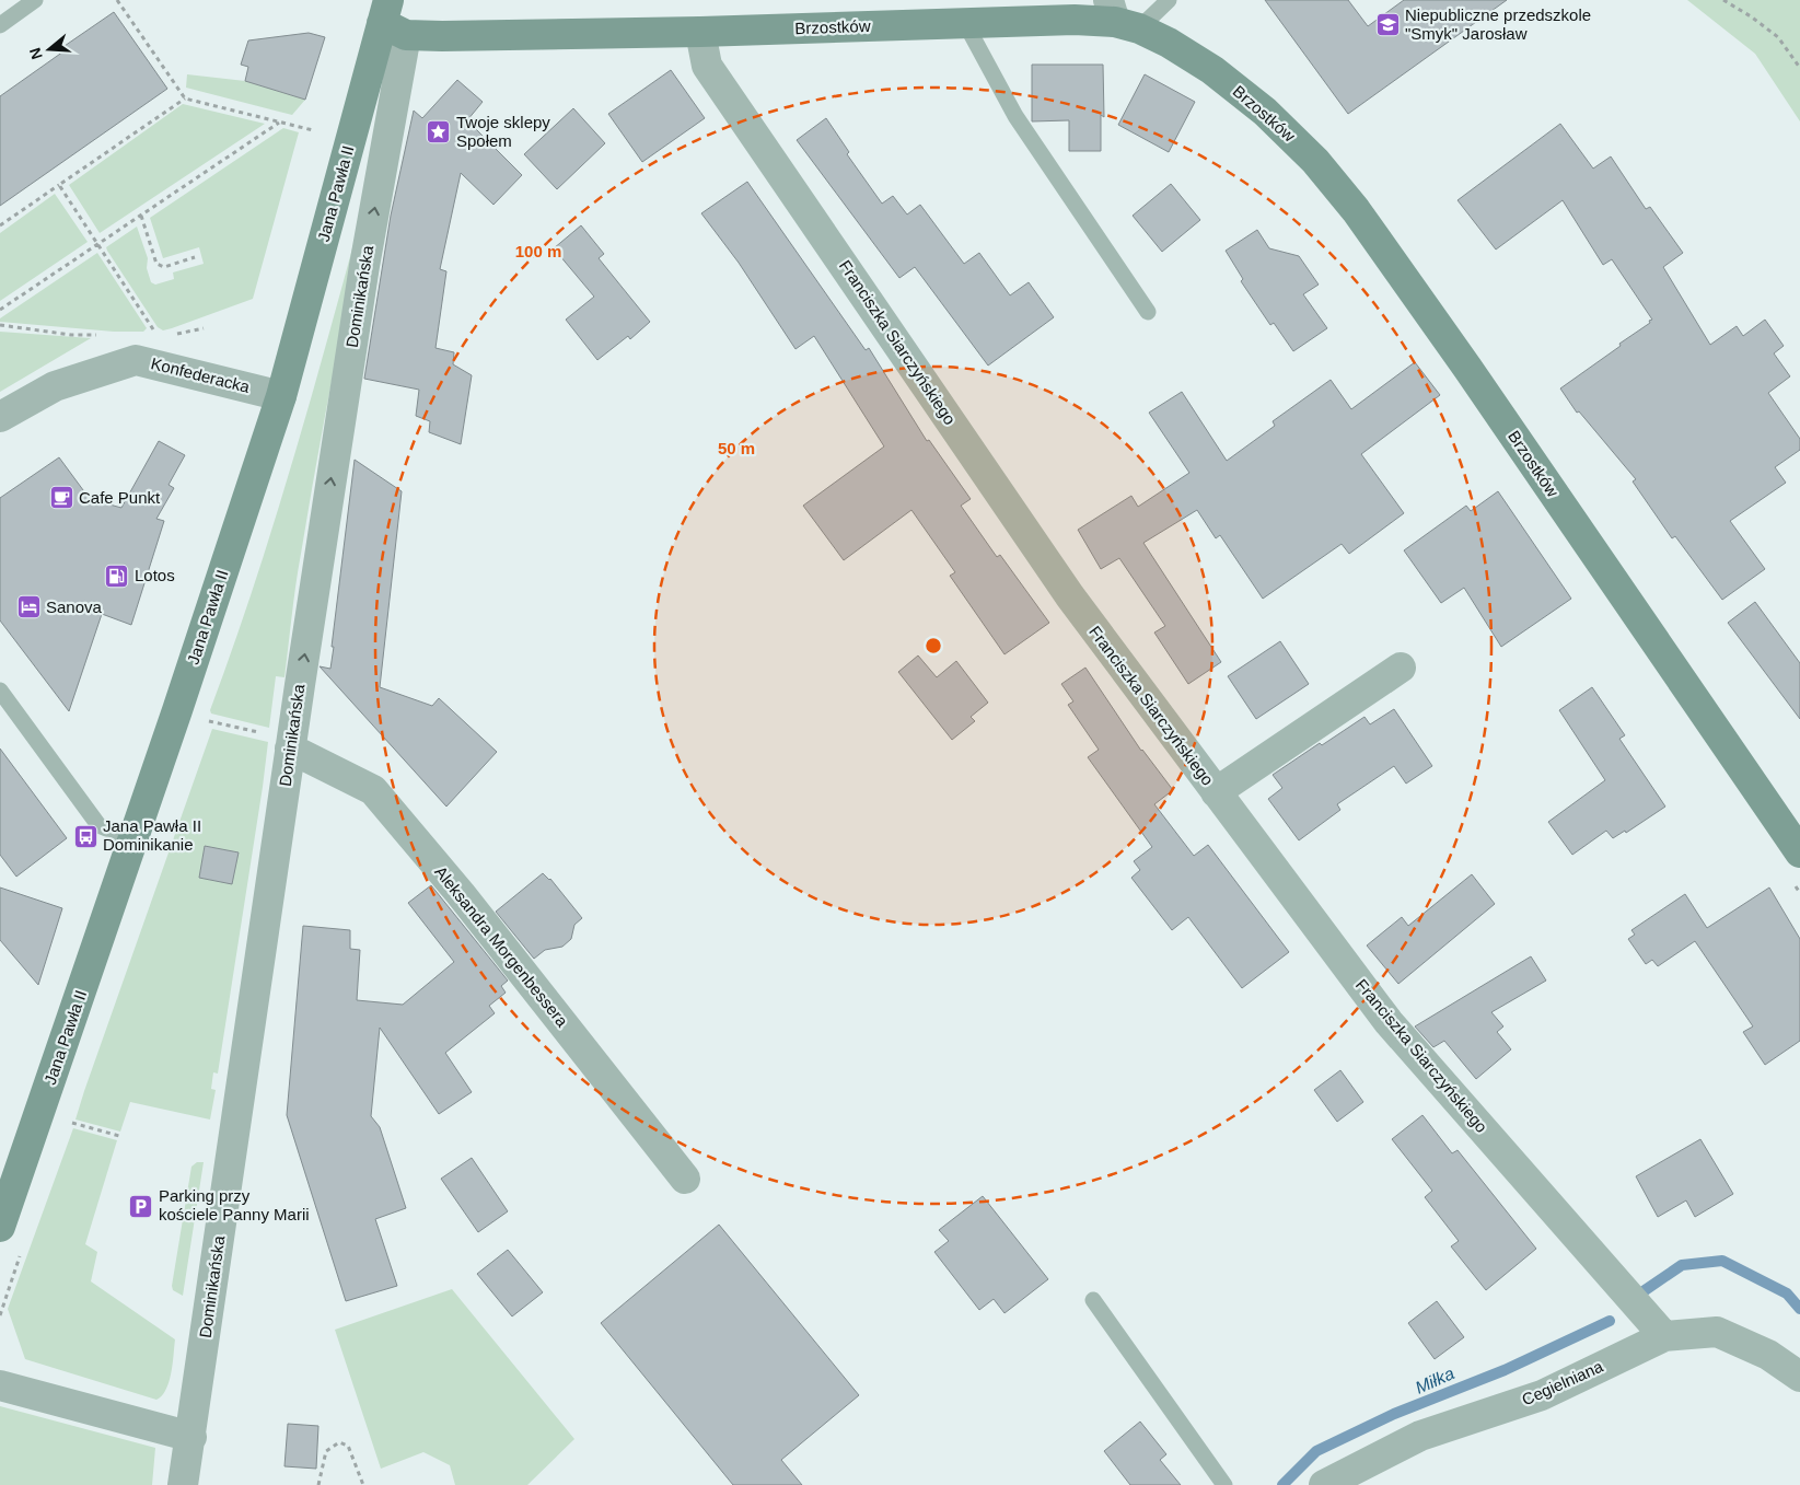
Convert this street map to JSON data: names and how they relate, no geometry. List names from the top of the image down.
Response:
{
  "streets": {
    "street": [
      "Brzostków",
      "Jana Pawła II",
      "Dominikańska",
      "Franciszka Siarczyńskiego",
      "Konfederacka",
      "Aleksandra Morgenbessera",
      "Cegielniana"
    ]
  },
  "crossings": [
    ["Brzostków", "Jana Pawła II"],
    ["Brzostków", "Dominikańska"],
    ["Brzostków", "Franciszka Siarczyńskiego"],
    ["Jana Pawła II", "Dominikańska"],
    ["Jana Pawła II", "Konfederacka"],
    ["Dominikańska", "Aleksandra Morgenbessera"],
    ["Franciszka Siarczyńskiego", "Cegielniana"]
  ],
  "one_way": ["Dominikańska"],
  "water": ["Miłka"],
  "places": {
    "school or university": ["Niepubliczne przedszkole \"Smyk\" Jarosław"],
    "place": ["Twoje sklepy Społem"],
    "cafe": ["Cafe Punkt"],
    "fuel station": ["Lotos"],
    "hotel": ["Sanova"],
    "bus stop": ["Jana Pawła II Dominikanie"],
    "parking": ["Parking przy kościele Panny Marii"]
  },
  "north": "left",
  "rings": ["100 m", "50 m"]
}
